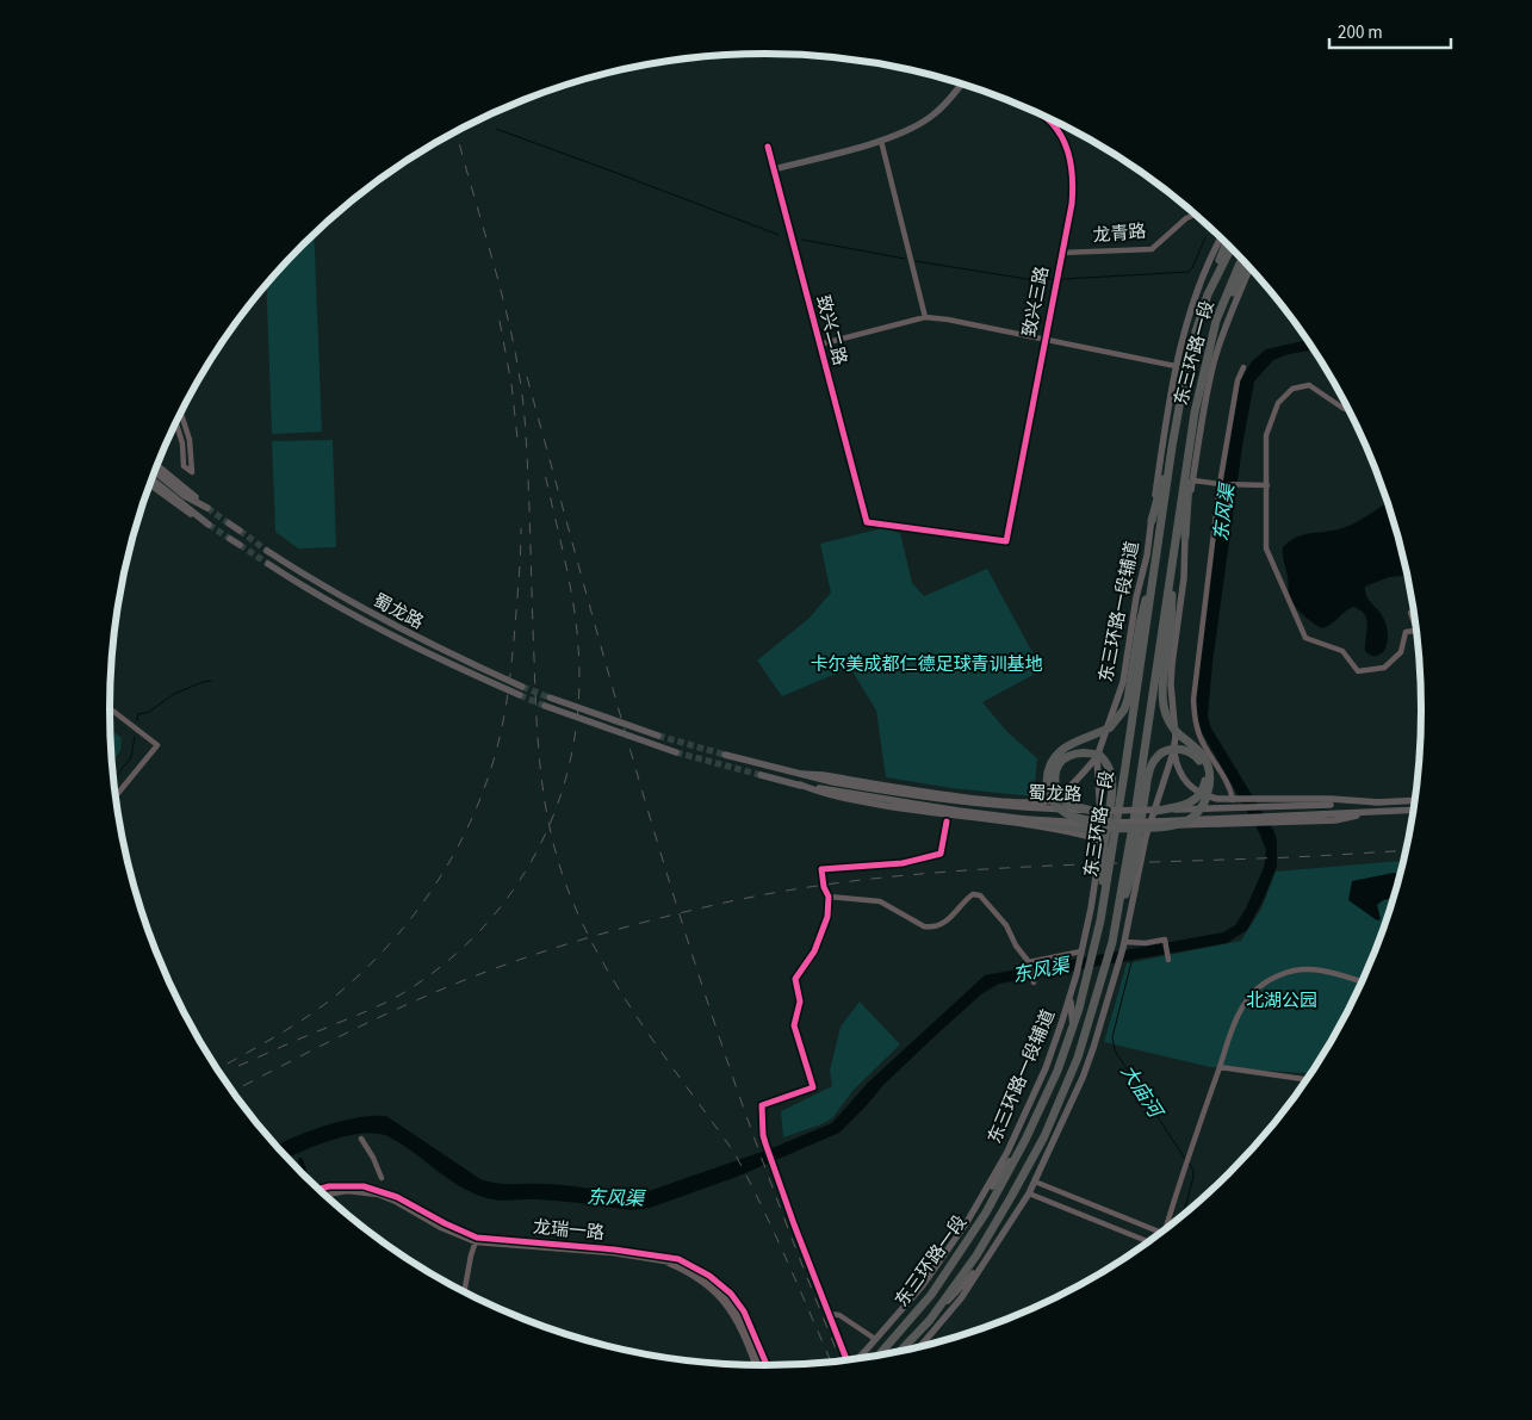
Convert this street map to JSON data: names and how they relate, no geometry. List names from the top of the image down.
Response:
{
  "streets": {
    "highway": ["东三环路一段"],
    "main road": ["蜀龙路", "东三环路一段辅道"],
    "street": [
      "龙青路",
      "致兴三路",
      "致兴二路",
      "龙瑞一路"
    ]
  },
  "crossings": [
    ["龙青路", "致兴三路"],
    ["致兴三路", "致兴二路"]
  ],
  "water": ["东风渠", "大庙河"],
  "parks": ["卡尔美成都仁德足球青训基地", "北湖公园"],
  "scale_bar": "200 m"
}
